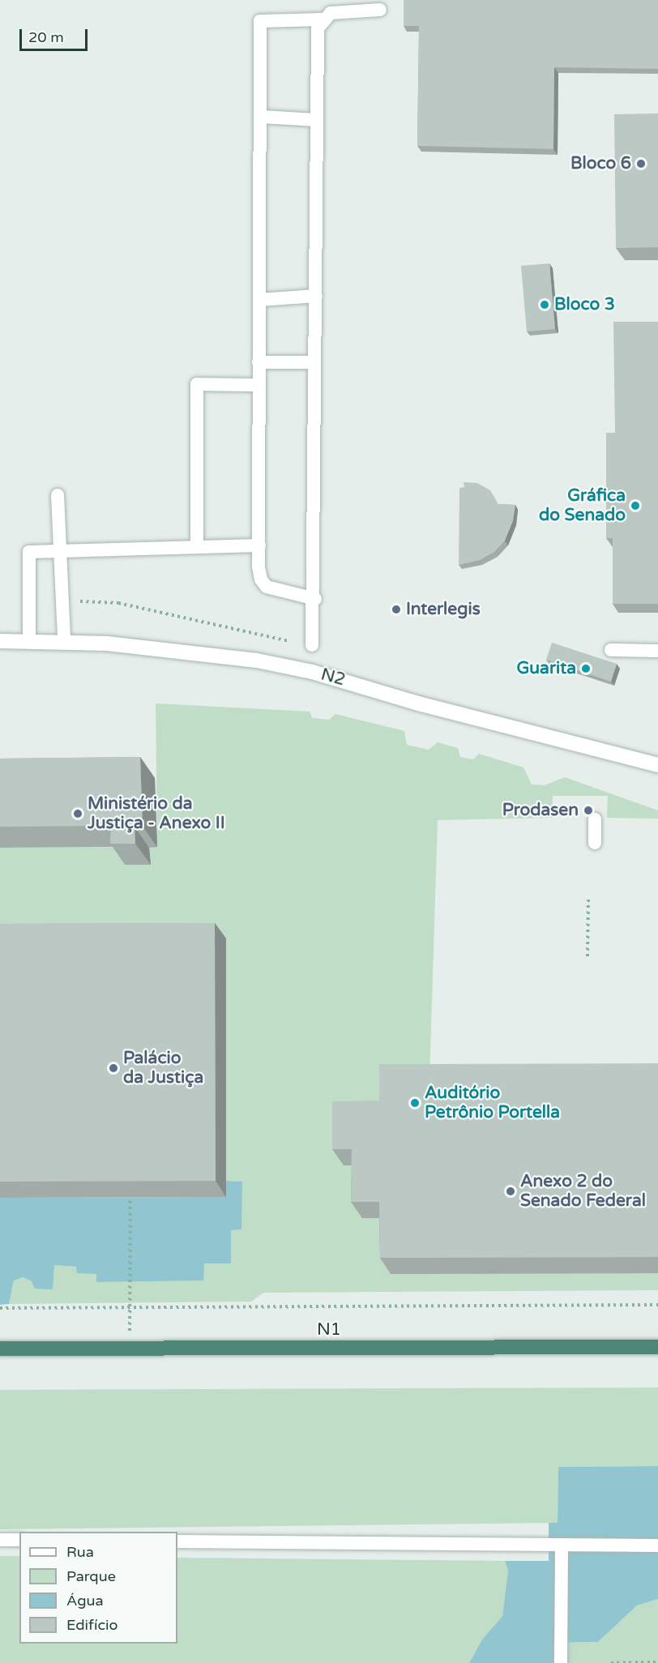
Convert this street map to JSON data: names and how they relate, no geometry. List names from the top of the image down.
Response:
{
  "streets": {
    "highway": ["N1"],
    "main road": ["N2"]
  },
  "places": [
    "Bloco 6",
    "Bloco 3",
    "Gráfica do Senado",
    "Interlegis",
    "Guarita",
    "Prodasen",
    "Ministério da Justiça - Anexo II",
    "Palácio da Justiça",
    "Auditório Petrônio Portella",
    "Anexo 2 do Senado Federal"
  ],
  "legend": [
    "Rua",
    "Parque",
    "Água",
    "Edifício"
  ],
  "scale_bar": "20 m"
}
